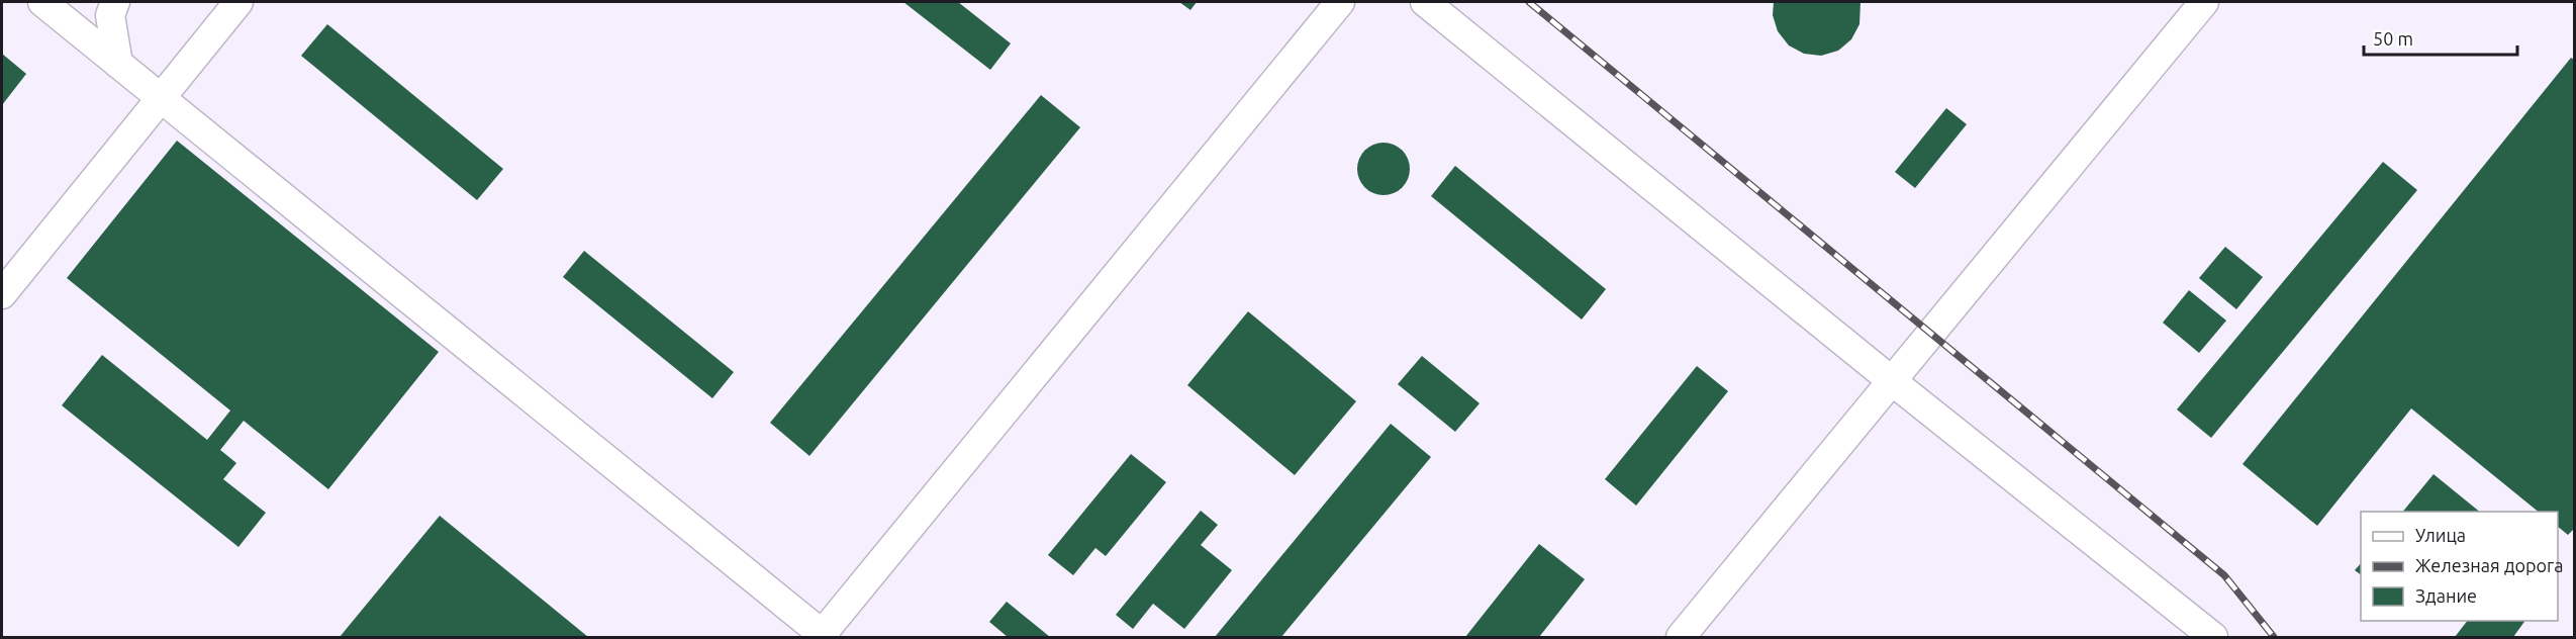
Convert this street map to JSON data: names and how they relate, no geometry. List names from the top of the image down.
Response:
{
  "legend": ["Улица", "Железная дорога", "Здание"],
  "scale_bar": "50 m"
}
